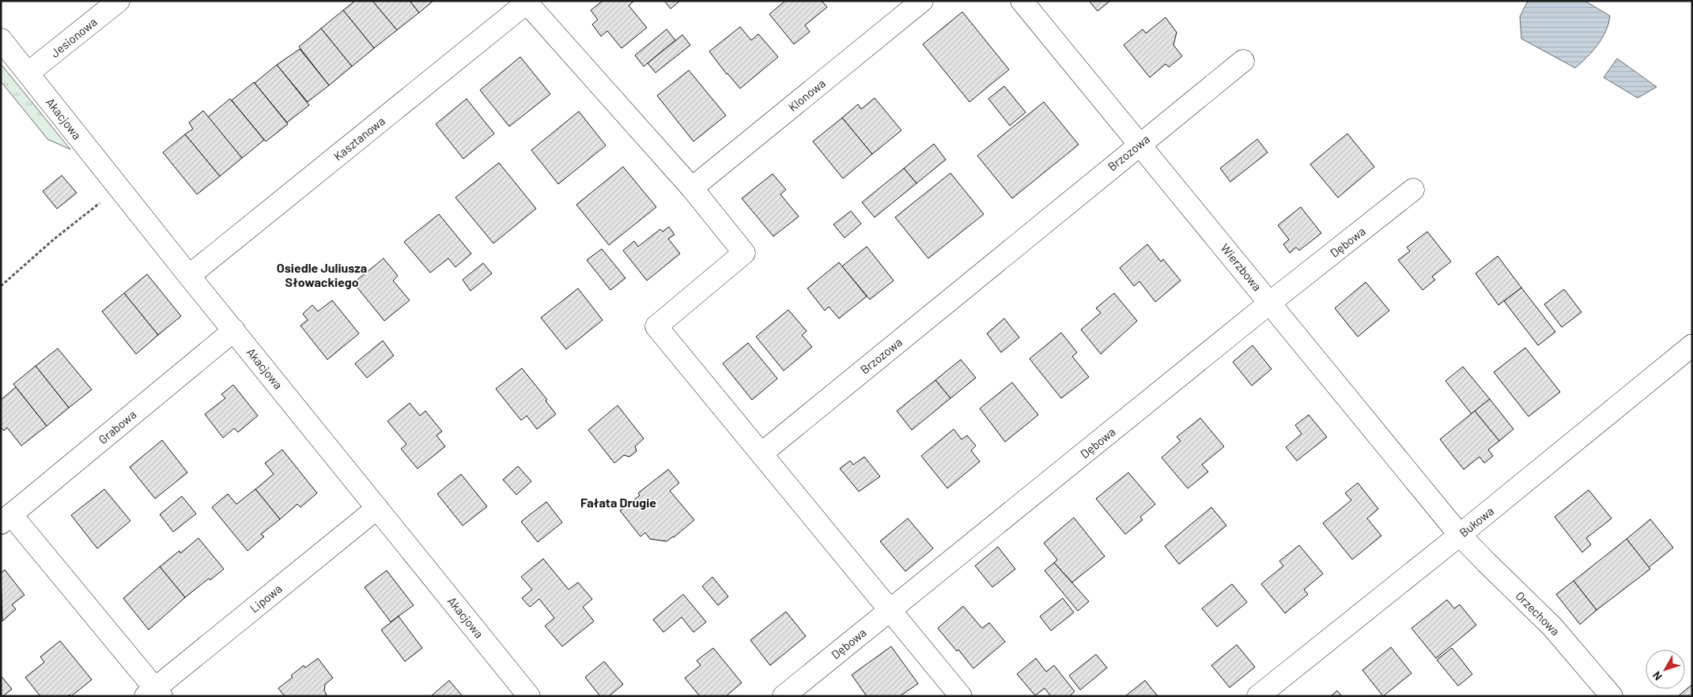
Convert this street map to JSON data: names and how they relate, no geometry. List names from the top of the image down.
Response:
{
  "streets": {
    "street": [
      "Jesionowa",
      "Klonowa",
      "Akacjowa",
      "Kasztanowa",
      "Brzozowa",
      "Dębowa",
      "Wierzbowa",
      "Grabowa",
      "Bukowa",
      "Lipowa",
      "Orzechowa"
    ]
  },
  "crossings": [
    ["Jesionowa", "Akacjowa"],
    ["Akacjowa", "Kasztanowa"],
    ["Akacjowa", "Grabowa"],
    ["Akacjowa", "Lipowa"],
    ["Brzozowa", "Wierzbowa"],
    ["Dębowa", "Wierzbowa"],
    ["Wierzbowa", "Bukowa"],
    ["Wierzbowa", "Orzechowa"],
    ["Grabowa", "Lipowa"],
    ["Bukowa", "Orzechowa"]
  ],
  "districts": ["Osiedle Juliusza Słowackiego", "Fałata Drugie"],
  "north": "bottom left"
}
